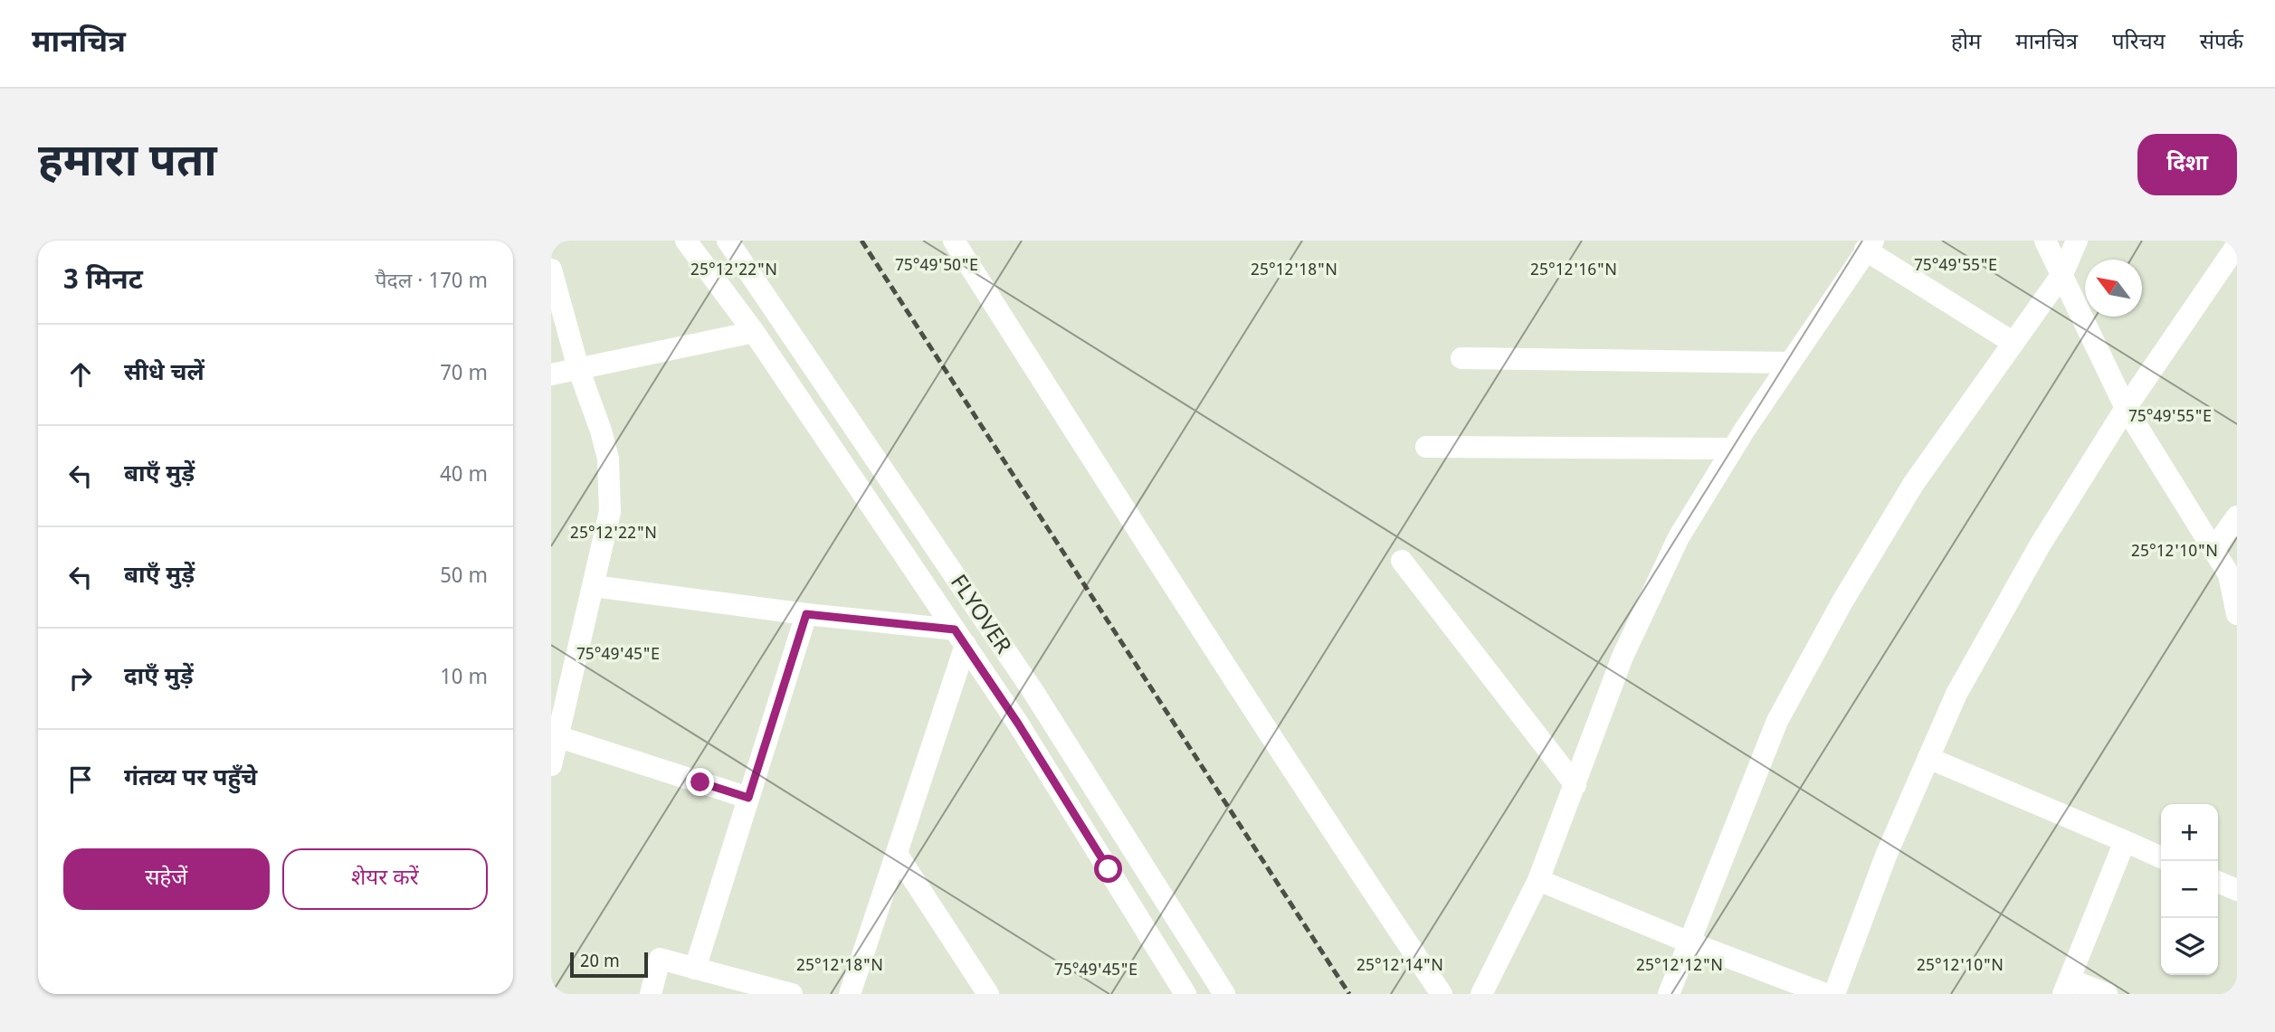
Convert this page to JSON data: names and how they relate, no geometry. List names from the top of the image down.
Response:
{
  "streets": {
    "street": ["FLYOVER"]
  },
  "scale_bar": "20 m",
  "north": "top left",
  "page": {
    "header": "मानचित्र",
    "nav": [
      "होम",
      "मानचित्र",
      "परिचय",
      "संपर्क"
    ],
    "buttons": [
      "दिशा",
      ["सहेजें", "शेयर करें"]
    ],
    "title": "हमारा पता",
    "heading": ["3 मिनट", "पैदल · 170 m"],
    "list": [
      ["सीधे चलें", "70 m"],
      ["बाएँ मुड़ें", "40 m"],
      ["बाएँ मुड़ें", "50 m"],
      ["दाएँ मुड़ें", "10 m"],
      "गंतव्य पर पहुँचे"
    ],
    "map_buttons": ["+", "−"],
    "scale": "20 m"
  },
  "coordinates": [
    "75°49'50\"E",
    "75°49'55\"E",
    "25°12'22\"N",
    "25°12'18\"N",
    "25°12'16\"N",
    "25°12'10\"N",
    "75°49'45\"E",
    "25°12'14\"N",
    "25°12'12\"N"
  ]
}
